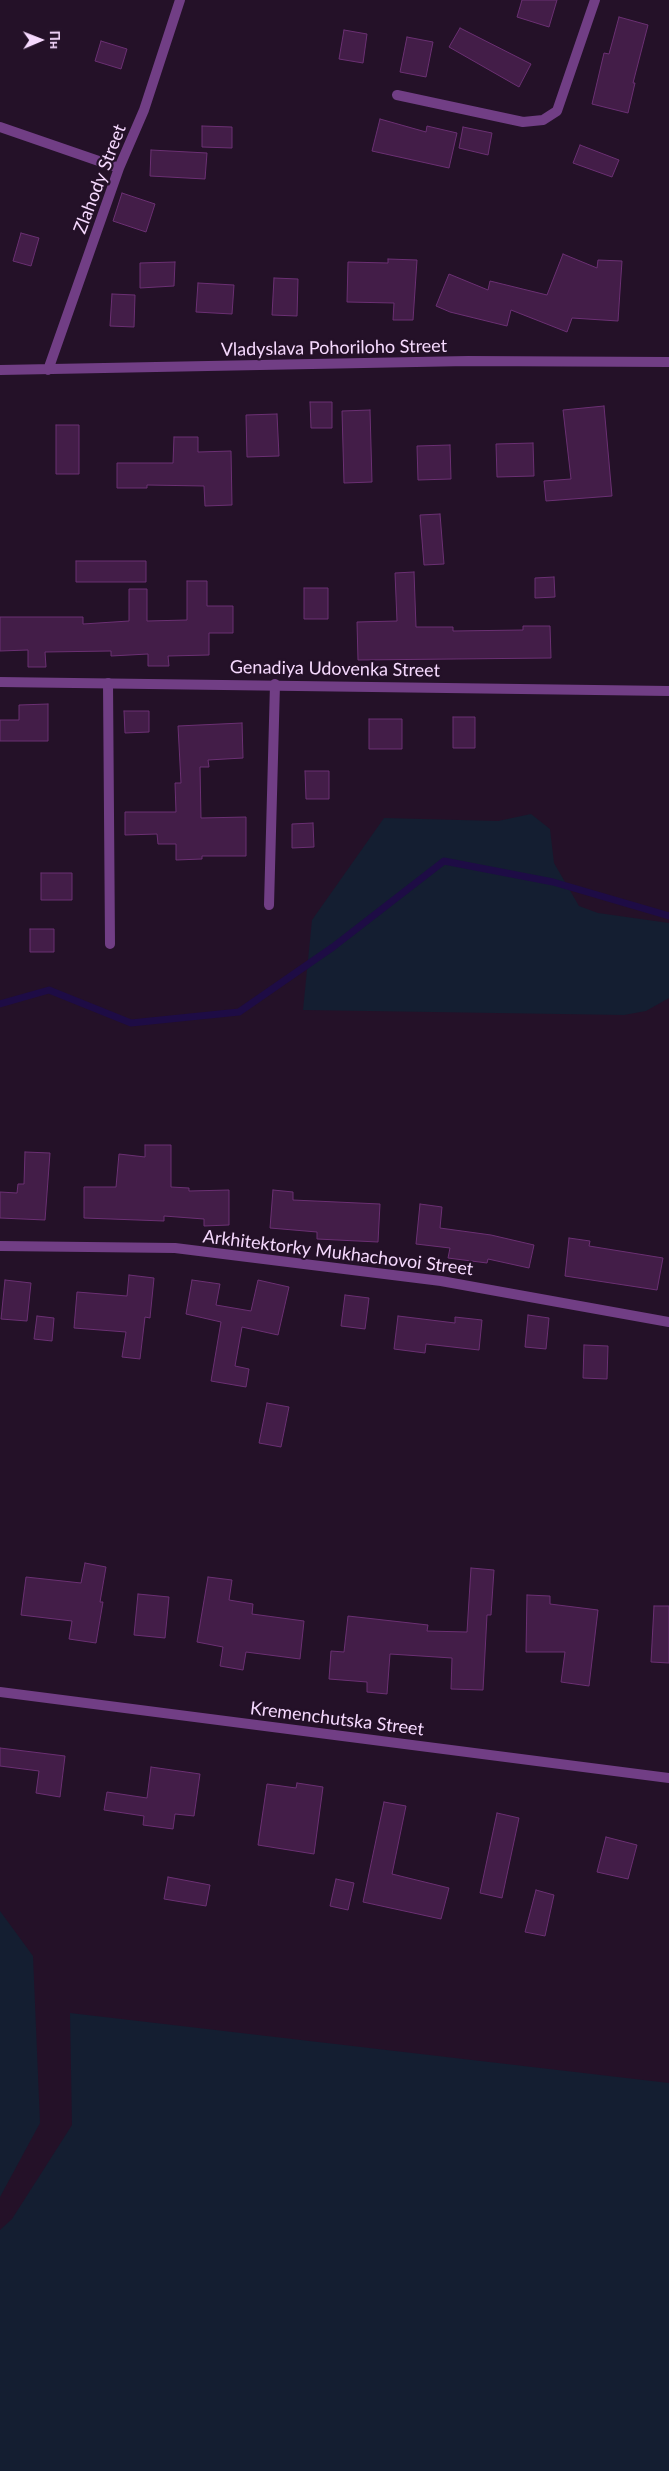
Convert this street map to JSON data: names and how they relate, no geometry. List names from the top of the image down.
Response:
{
  "streets": {
    "street": [
      "Zlahody Street",
      "Vladyslava Pohoriloho Street",
      "Genadiya Udovenka Street",
      "Arkhitektorky Mukhachovoi Street",
      "Kremenchutska Street"
    ]
  },
  "crossings": [
    ["Zlahody Street", "Vladyslava Pohoriloho Street"]
  ],
  "north": "right"
}
